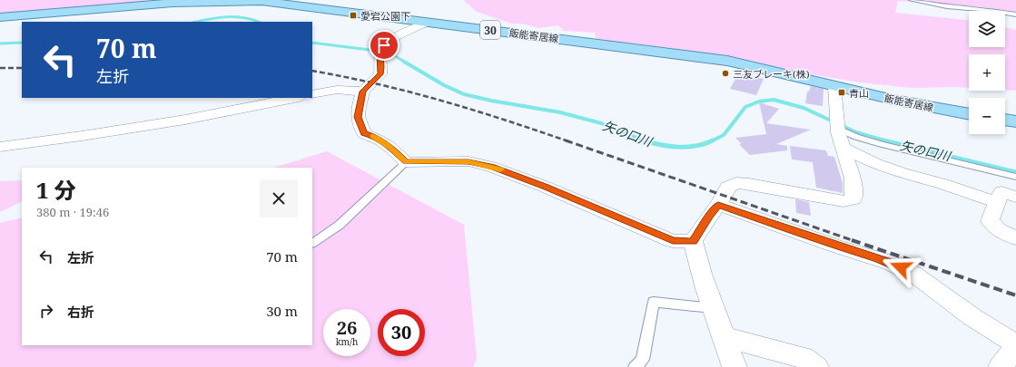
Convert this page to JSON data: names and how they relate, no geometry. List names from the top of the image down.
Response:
{
  "streets": {
    "main road": ["30", "飯能寄居線"]
  },
  "water": ["矢の口川"],
  "places": {
    "transit": ["愛宕公園下", "青山"],
    "other": ["三友ブレーキ(株)"]
  },
  "page": {
    "map_buttons": ["+", "−"],
    "turn": ["70 m", "左折"],
    "heading": ["1 分", "380 m · 19:46"],
    "list": [
      {
        "name": "左折",
        "value": "70 m"
      },
      {
        "name": "右折",
        "value": "30 m"
      }
    ],
    "speed": "26 km/h",
    "limit": "30"
  }
}
